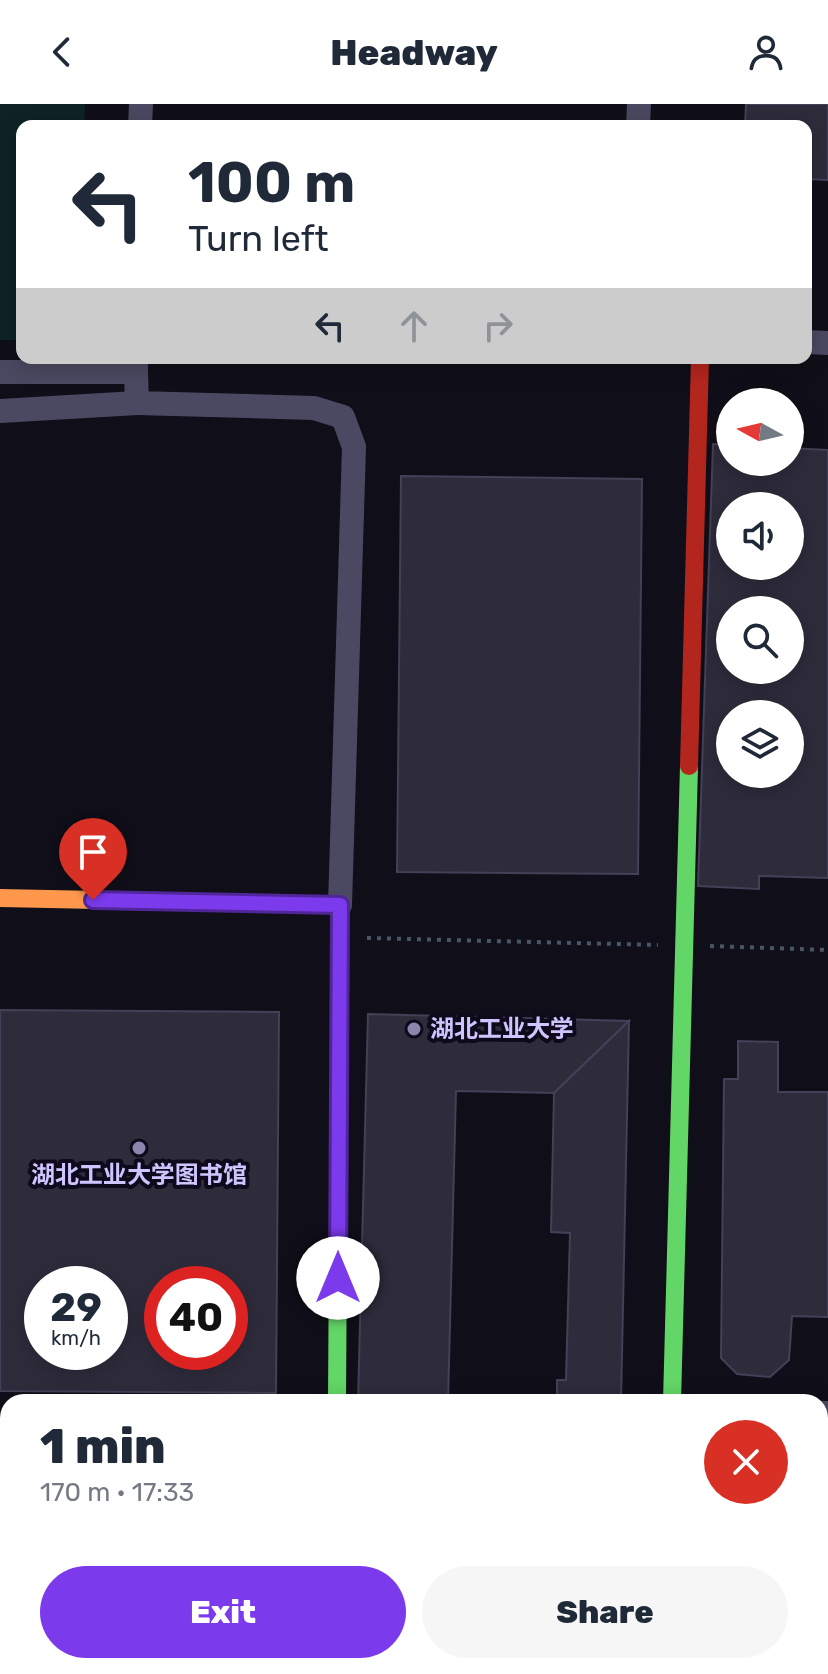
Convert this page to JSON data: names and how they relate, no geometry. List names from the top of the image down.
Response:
{
  "places": ["湖北工业大学", "湖北工业大学图书馆"],
  "north": "left",
  "page": {
    "header": "Headway",
    "turn": ["100 m", "Turn left"],
    "speed": "29 km/h",
    "limit": "40",
    "heading": ["1 min", "170 m · 17:33"],
    "buttons": ["Exit", "Share"]
  }
}
